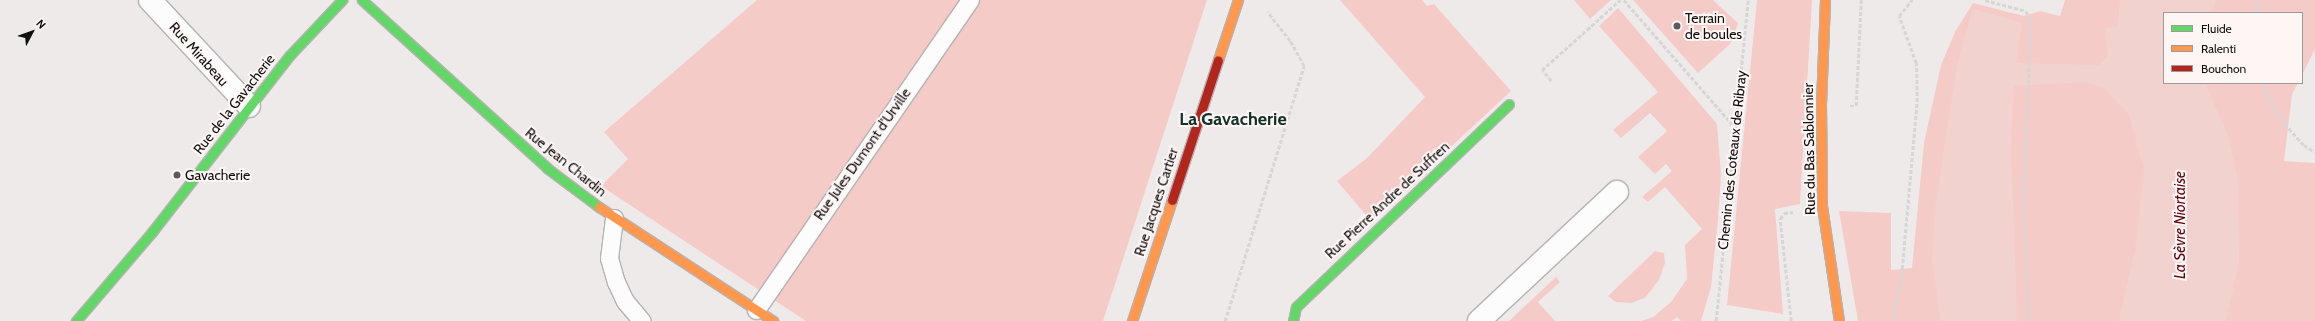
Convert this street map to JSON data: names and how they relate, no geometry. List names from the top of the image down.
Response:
{
  "streets": {
    "street": [
      "Rue Mirabeau",
      "Rue de la Gavacherie",
      "Rue du Bas Sablonnier",
      "Rue Jean Chardin",
      "Rue Pierre Andre de Suffren",
      "Rue Jacques Cartier"
    ],
    "lane": ["Rue Jules Dumont d'Urville"],
    "path": ["Chemin des Coteaux de Ribray"]
  },
  "crossings": [
    ["Rue Mirabeau", "Rue de la Gavacherie"],
    ["Rue Jules Dumont d'Urville", "Rue Jean Chardin"]
  ],
  "districts": ["La Gavacherie"],
  "water": ["La Sèvre Niortaise"],
  "places": ["Terrain de boules", "Gavacherie"],
  "legend": ["Fluide", "Ralenti", "Bouchon"],
  "north": "top right"
}
